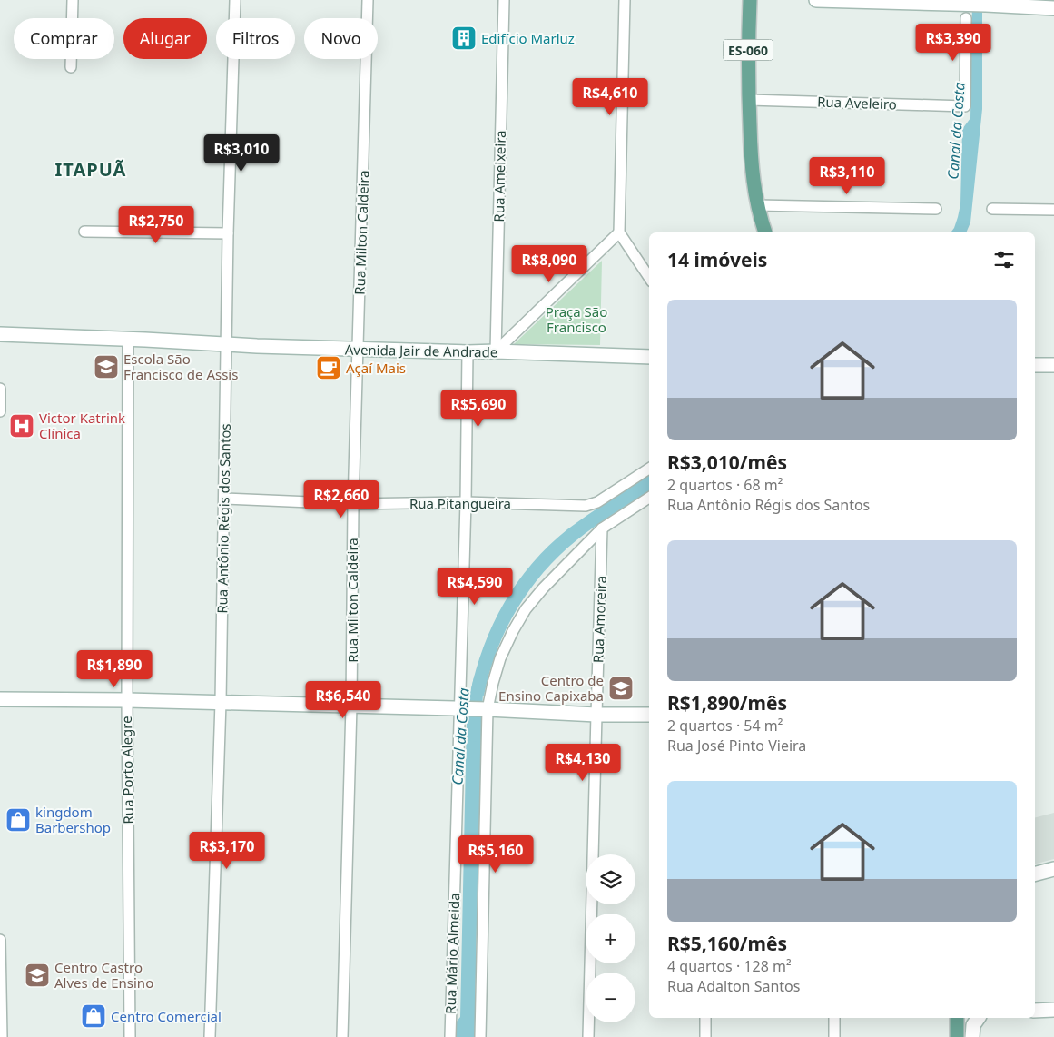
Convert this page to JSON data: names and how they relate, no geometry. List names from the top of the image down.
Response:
{
  "streets": {
    "main road": ["ES-060", "Avenida Jair de Andrade"],
    "street": [
      "Rua Aveleiro",
      "Rua Ameixeira",
      "Rua Milton Caldeira",
      "Rua Pitangueira",
      "Rua Antônio Régis dos Santos",
      "Rua Amoreira",
      "Rua Porto Alegre",
      "Rua Mário Almeida"
    ]
  },
  "crossings": [
    ["ES-060", "Rua Aveleiro"],
    ["Rua Ameixeira", "Avenida Jair de Andrade"],
    ["Rua Milton Caldeira", "Avenida Jair de Andrade"],
    ["Rua Milton Caldeira", "Rua Pitangueira"],
    ["Avenida Jair de Andrade", "Rua Antônio Régis dos Santos"],
    ["Avenida Jair de Andrade", "Rua Porto Alegre"],
    ["Avenida Jair de Andrade", "Rua Mário Almeida"],
    ["Rua Pitangueira", "Rua Antônio Régis dos Santos"],
    ["Rua Pitangueira", "Rua Mário Almeida"]
  ],
  "districts": ["ITAPUÃ"],
  "water": ["Canal da Costa"],
  "parks": ["Praça São Francisco"],
  "places": {
    "building": ["Edifício Marluz"],
    "school or university": ["Escola São Francisco de Assis", "Centro de Ensino Capixaba", "Centro Castro Alves de Ensino"],
    "cafe": ["Açaí Mais"],
    "hospital": ["Victor Katrink Clínica"],
    "shop": ["kingdom Barbershop", "Centro Comercial"]
  },
  "page": {
    "chip": [
      "Comprar",
      "Alugar",
      "Filtros",
      "Novo"
    ],
    "price": [
      "R$3,390",
      "R$4,610",
      "R$3,010",
      "R$3,110",
      "R$2,750",
      "R$8,090",
      "R$5,690",
      "R$2,660",
      "R$4,590",
      "R$1,890",
      "R$6,540",
      "R$4,130",
      "R$3,170",
      "R$5,160"
    ],
    "heading": "14 imóveis",
    "list": [
      {
        "name": "R$3,010/mês",
        "note": "2 quartos · 68 m² · Rua Antônio Régis dos Santos"
      },
      {
        "name": "R$1,890/mês",
        "note": "2 quartos · 54 m² · Rua José Pinto Vieira"
      },
      {
        "name": "R$5,160/mês",
        "note": "4 quartos · 128 m² · Rua Adalton Santos"
      }
    ],
    "map_buttons": ["+", "−"]
  }
}
